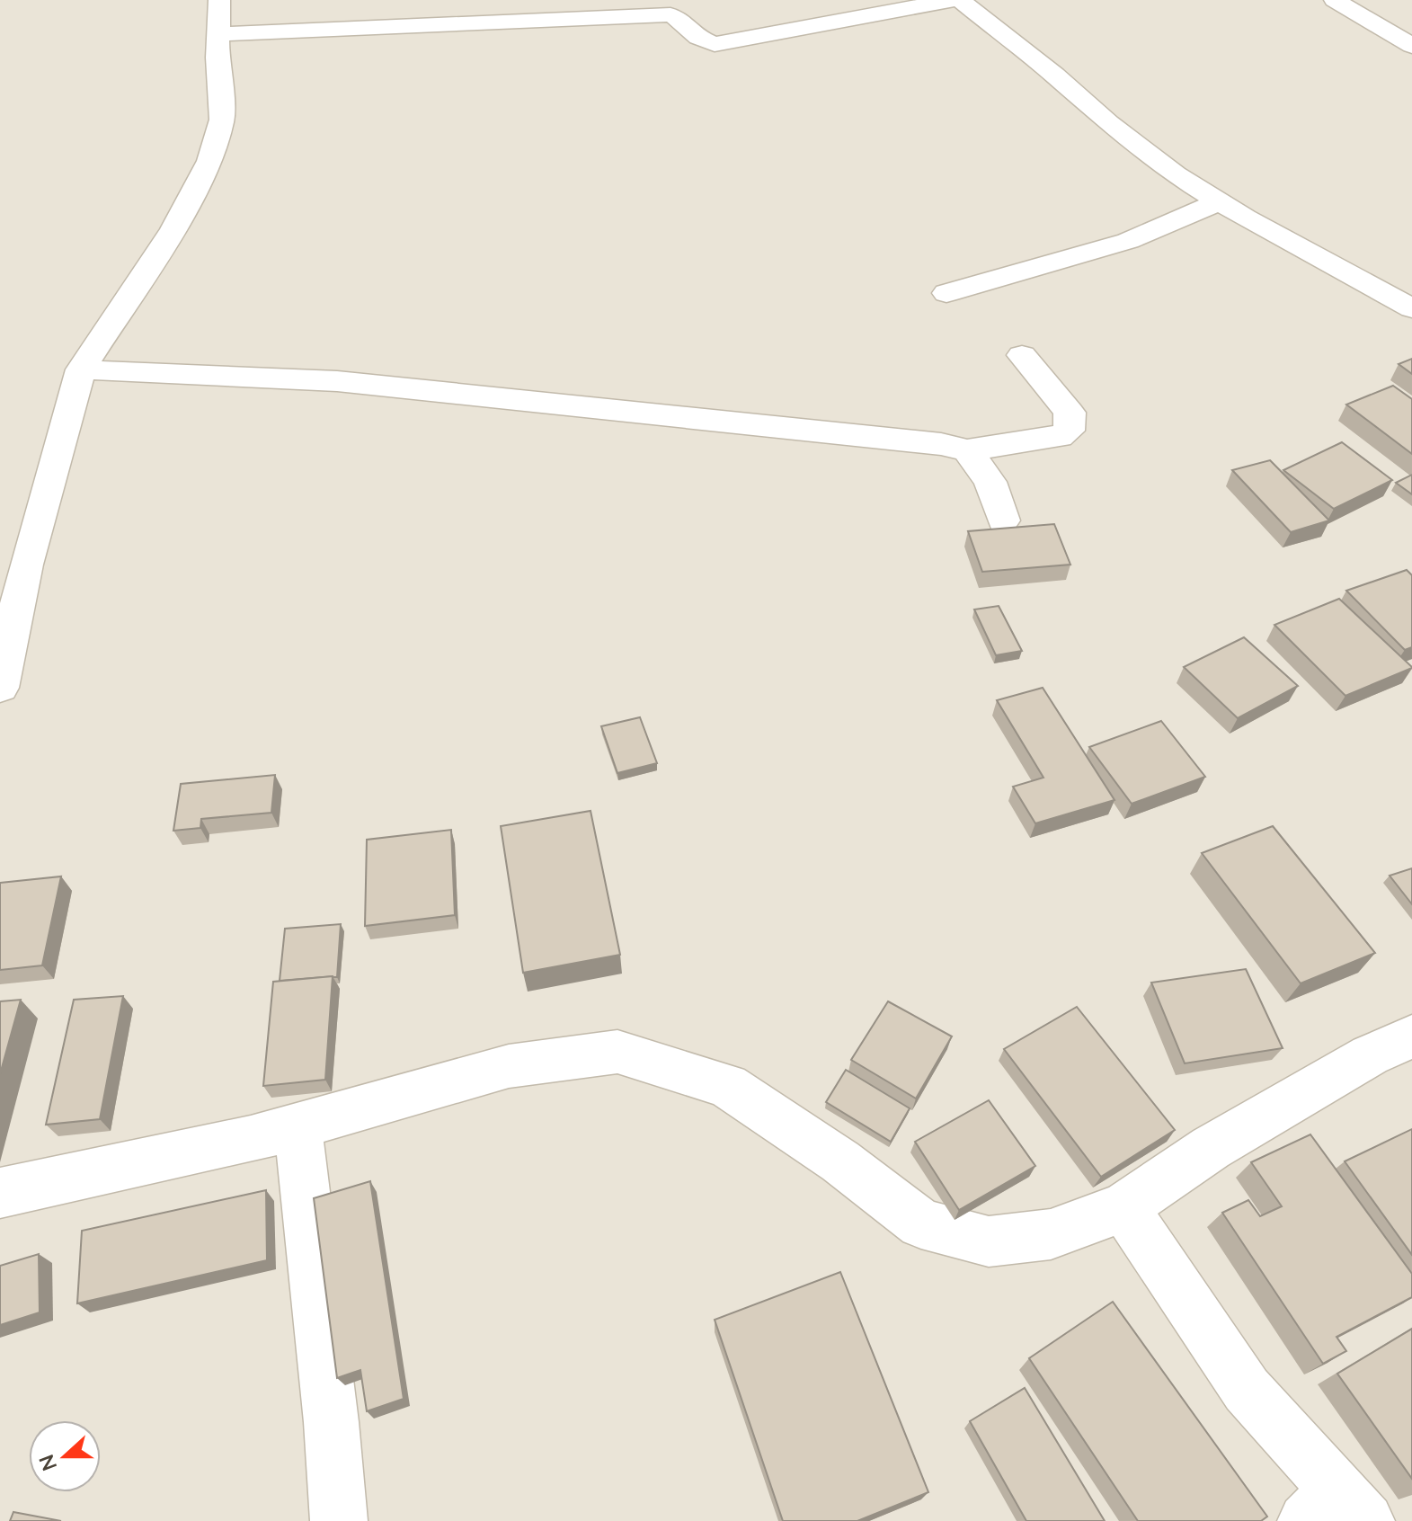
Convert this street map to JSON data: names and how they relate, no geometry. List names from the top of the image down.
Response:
{
  "north": "left"
}
